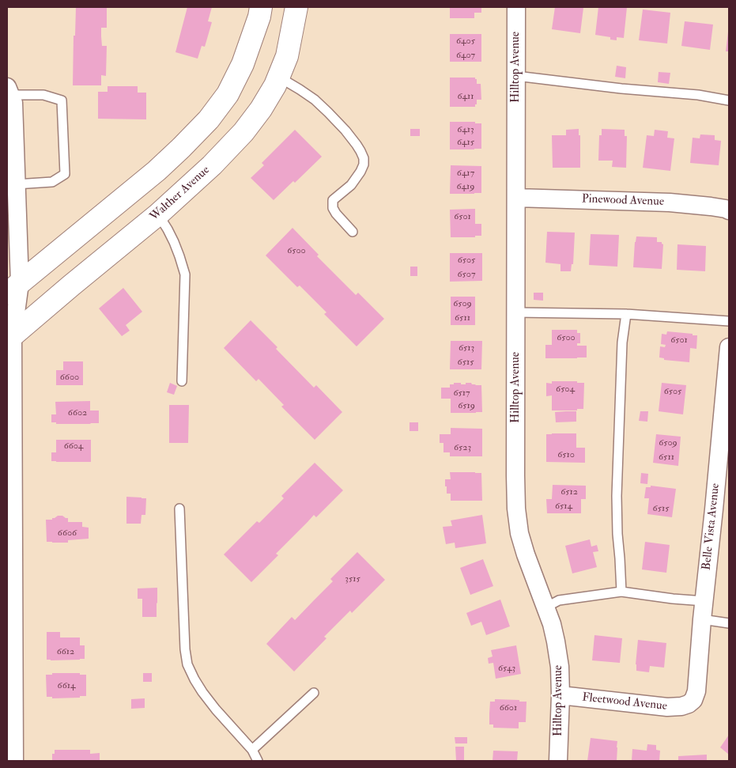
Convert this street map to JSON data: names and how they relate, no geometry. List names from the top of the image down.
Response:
{
  "streets": {
    "main road": ["Walther Avenue"],
    "street": [
      "Hilltop Avenue",
      "Pinewood Avenue",
      "Belle Vista Avenue",
      "Fleetwood Avenue"
    ]
  },
  "crossings": [
    ["Hilltop Avenue", "Pinewood Avenue"],
    ["Hilltop Avenue", "Fleetwood Avenue"],
    ["Belle Vista Avenue", "Fleetwood Avenue"]
  ],
  "house_numbers": [
    "6405",
    "6407",
    "6411",
    "6413",
    "6415",
    "6417",
    "6419",
    "6501",
    "6500",
    "6505",
    "6507",
    "6509",
    "6511",
    "6500",
    "6501",
    "6513",
    "6515",
    "6600",
    "6504",
    "6505",
    "6517",
    "6519",
    "6602",
    "6509",
    "6604",
    "6523",
    "6510",
    "6511",
    "6512",
    "6514",
    "6515",
    "6606",
    "3515",
    "6612",
    "6543",
    "6614",
    "6601"
  ]
}
